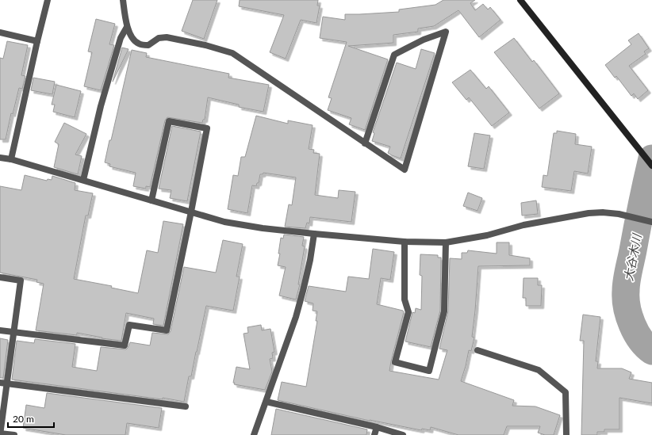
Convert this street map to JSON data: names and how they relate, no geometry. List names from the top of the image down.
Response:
{
  "water": ["大谷木川"],
  "scale_bar": "20 m"
}
